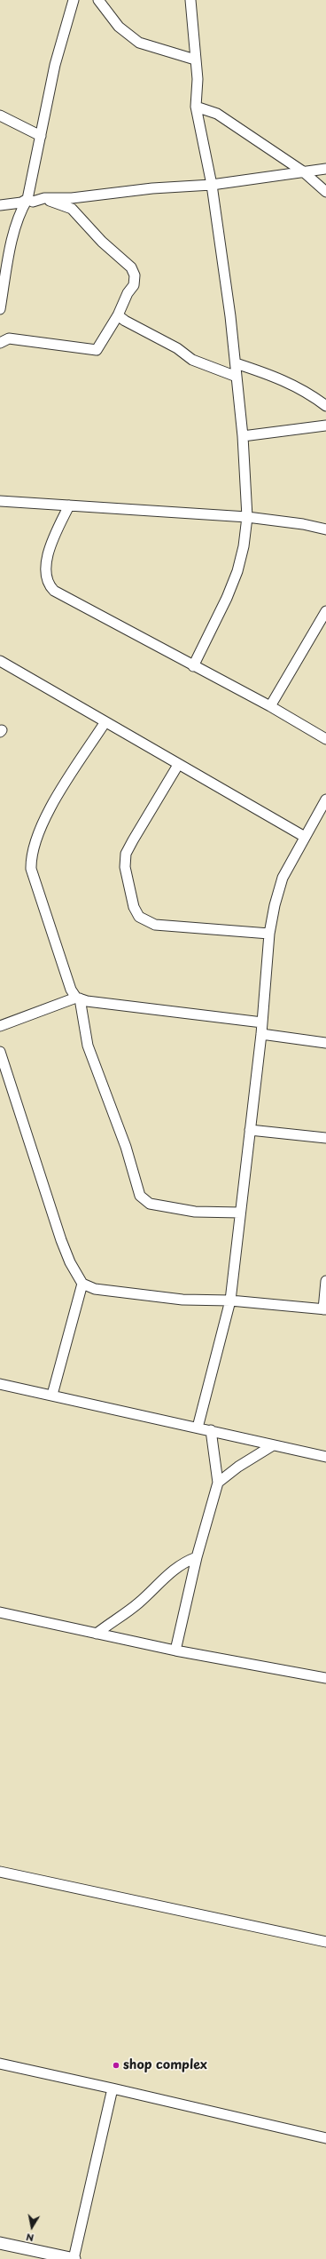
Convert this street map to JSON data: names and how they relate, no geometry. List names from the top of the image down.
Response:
{
  "places": ["shop complex"],
  "north": "bottom"
}
